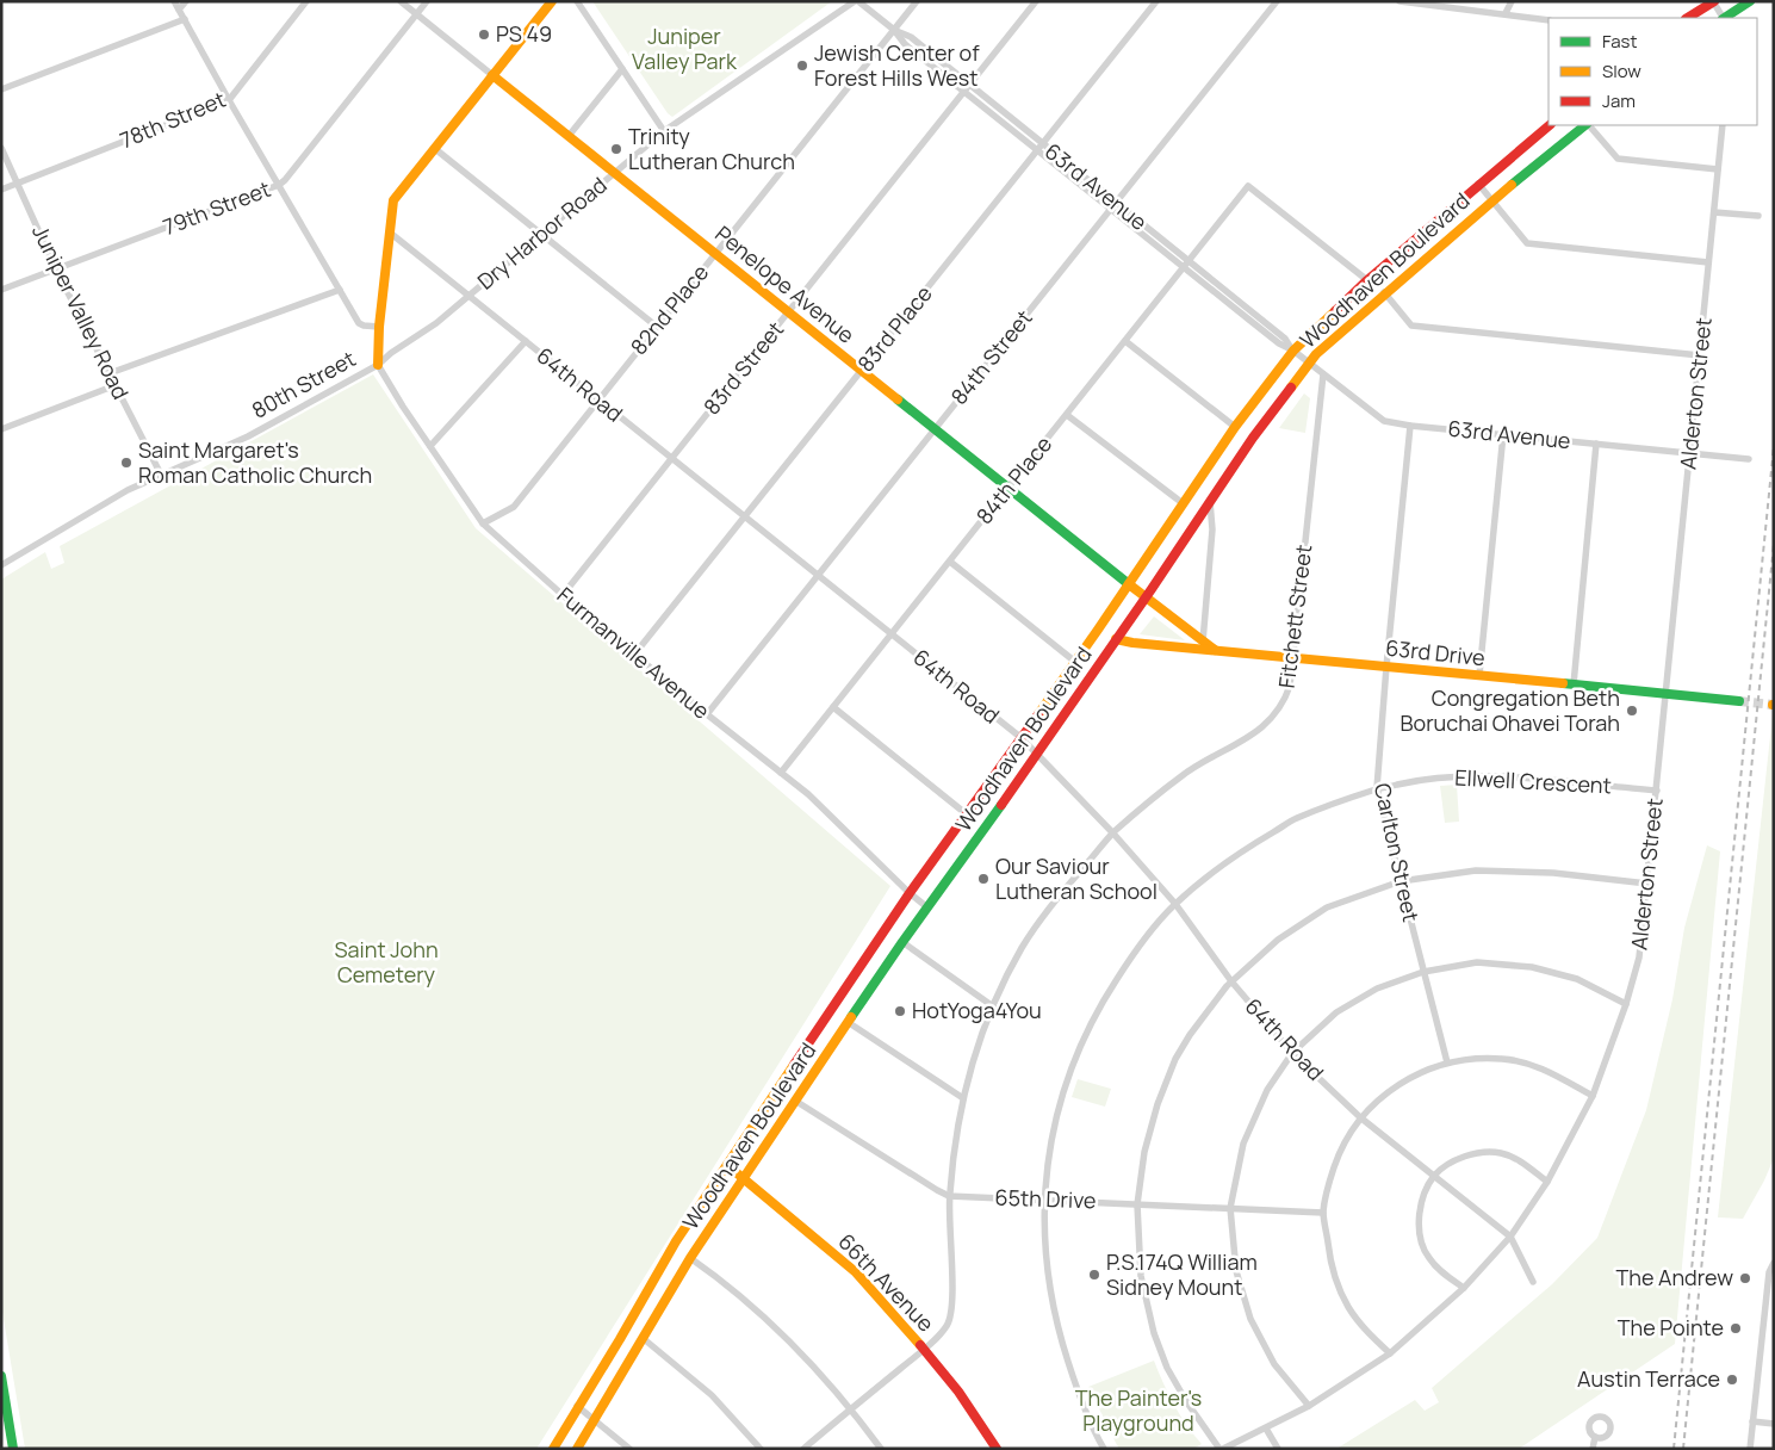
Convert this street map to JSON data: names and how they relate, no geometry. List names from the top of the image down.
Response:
{
  "streets": {
    "main road": [
      "Woodhaven Boulevard",
      "Penelope Avenue",
      "80th Street",
      "63rd Drive",
      "66th Avenue"
    ],
    "street": [
      "78th Street",
      "63rd Avenue",
      "79th Street",
      "Dry Harbor Road",
      "82nd Place",
      "Juniper Valley Road",
      "83rd Place",
      "84th Street",
      "83rd Street",
      "64th Road",
      "Alderton Street",
      "84th Place",
      "Fitchett Street",
      "Furmanville Avenue",
      "Ellwell Crescent",
      "Carlton Street",
      "65th Drive"
    ]
  },
  "crossings": [
    ["78th Street", "Juniper Valley Road"],
    ["63rd Avenue", "Dry Harbor Road"],
    ["63rd Avenue", "Woodhaven Boulevard"],
    ["63rd Avenue", "82nd Place"],
    ["63rd Avenue", "83rd Place"],
    ["63rd Avenue", "84th Street"],
    ["63rd Avenue", "83rd Street"],
    ["63rd Avenue", "Alderton Street"],
    ["63rd Avenue", "84th Place"],
    ["63rd Avenue", "Fitchett Street"],
    ["63rd Avenue", "Carlton Street"],
    ["79th Street", "Penelope Avenue"],
    ["79th Street", "Juniper Valley Road"],
    ["Dry Harbor Road", "Penelope Avenue"],
    ["Dry Harbor Road", "80th Street"],
    ["Dry Harbor Road", "64th Road"],
    ["Dry Harbor Road", "Furmanville Avenue"],
    ["Woodhaven Boulevard", "Penelope Avenue"],
    ["Woodhaven Boulevard", "64th Road"],
    ["Woodhaven Boulevard", "84th Place"],
    ["Woodhaven Boulevard", "Furmanville Avenue"],
    ["Woodhaven Boulevard", "63rd Drive"],
    ["Woodhaven Boulevard", "65th Drive"],
    ["Woodhaven Boulevard", "66th Avenue"],
    ["Penelope Avenue", "82nd Place"],
    ["Penelope Avenue", "83rd Place"],
    ["Penelope Avenue", "84th Street"],
    ["Penelope Avenue", "83rd Street"],
    ["Penelope Avenue", "80th Street"],
    ["Penelope Avenue", "84th Place"],
    ["Penelope Avenue", "63rd Drive"],
    ["82nd Place", "64th Road"],
    ["82nd Place", "Furmanville Avenue"],
    ["Juniper Valley Road", "80th Street"],
    ["83rd Place", "64th Road"],
    ["83rd Place", "Furmanville Avenue"],
    ["84th Street", "64th Road"],
    ["84th Street", "Furmanville Avenue"],
    ["83rd Street", "64th Road"],
    ["83rd Street", "Furmanville Avenue"],
    ["80th Street", "64th Road"],
    ["80th Street", "Furmanville Avenue"],
    ["64th Road", "Alderton Street"],
    ["64th Road", "84th Place"],
    ["64th Road", "Fitchett Street"],
    ["64th Road", "Ellwell Crescent"],
    ["Alderton Street", "63rd Drive"],
    ["Alderton Street", "Ellwell Crescent"],
    ["84th Place", "Furmanville Avenue"],
    ["Fitchett Street", "63rd Drive"],
    ["Fitchett Street", "65th Drive"],
    ["Fitchett Street", "66th Avenue"],
    ["63rd Drive", "Carlton Street"],
    ["Ellwell Crescent", "Carlton Street"],
    ["Ellwell Crescent", "65th Drive"]
  ],
  "parks": ["Juniper Valley Park", "Saint John Cemetery", "The Painter's Playground"],
  "places": [
    "PS 49",
    "Jewish Center of Forest Hills West",
    "Trinity Lutheran Church",
    "Saint Margaret's Roman Catholic Church",
    "Congregation Beth Boruchai Ohavei Torah",
    "Our Saviour Lutheran School",
    "HotYoga4You",
    "P.S.174Q William Sidney Mount",
    "The Andrew",
    "The Pointe",
    "Austin Terrace"
  ],
  "legend": ["Fast", "Slow", "Jam"]
}
